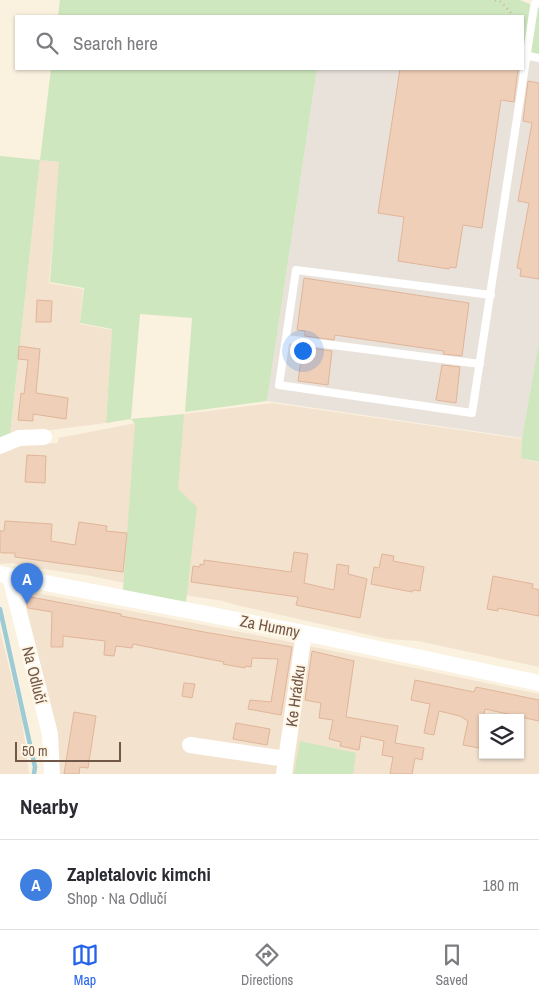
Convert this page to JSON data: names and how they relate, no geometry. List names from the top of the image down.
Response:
{
  "streets": {
    "street": ["Za Humny", "Na Odlučí", "Ke Hrádku"]
  },
  "crossings": [
    ["Za Humny", "Na Odlučí"],
    ["Za Humny", "Ke Hrádku"]
  ],
  "scale_bar": "50 m",
  "page": {
    "search": "Search here",
    "pins": "A",
    "scale": "50 m",
    "heading": "Nearby",
    "list": [
      {
        "mark": "A",
        "name": "Zapletalovic kimchi",
        "note": "Shop · Na Odlučí",
        "value": "180 m"
      }
    ],
    "nav": ["Map", "Directions", "Saved"]
  }
}
